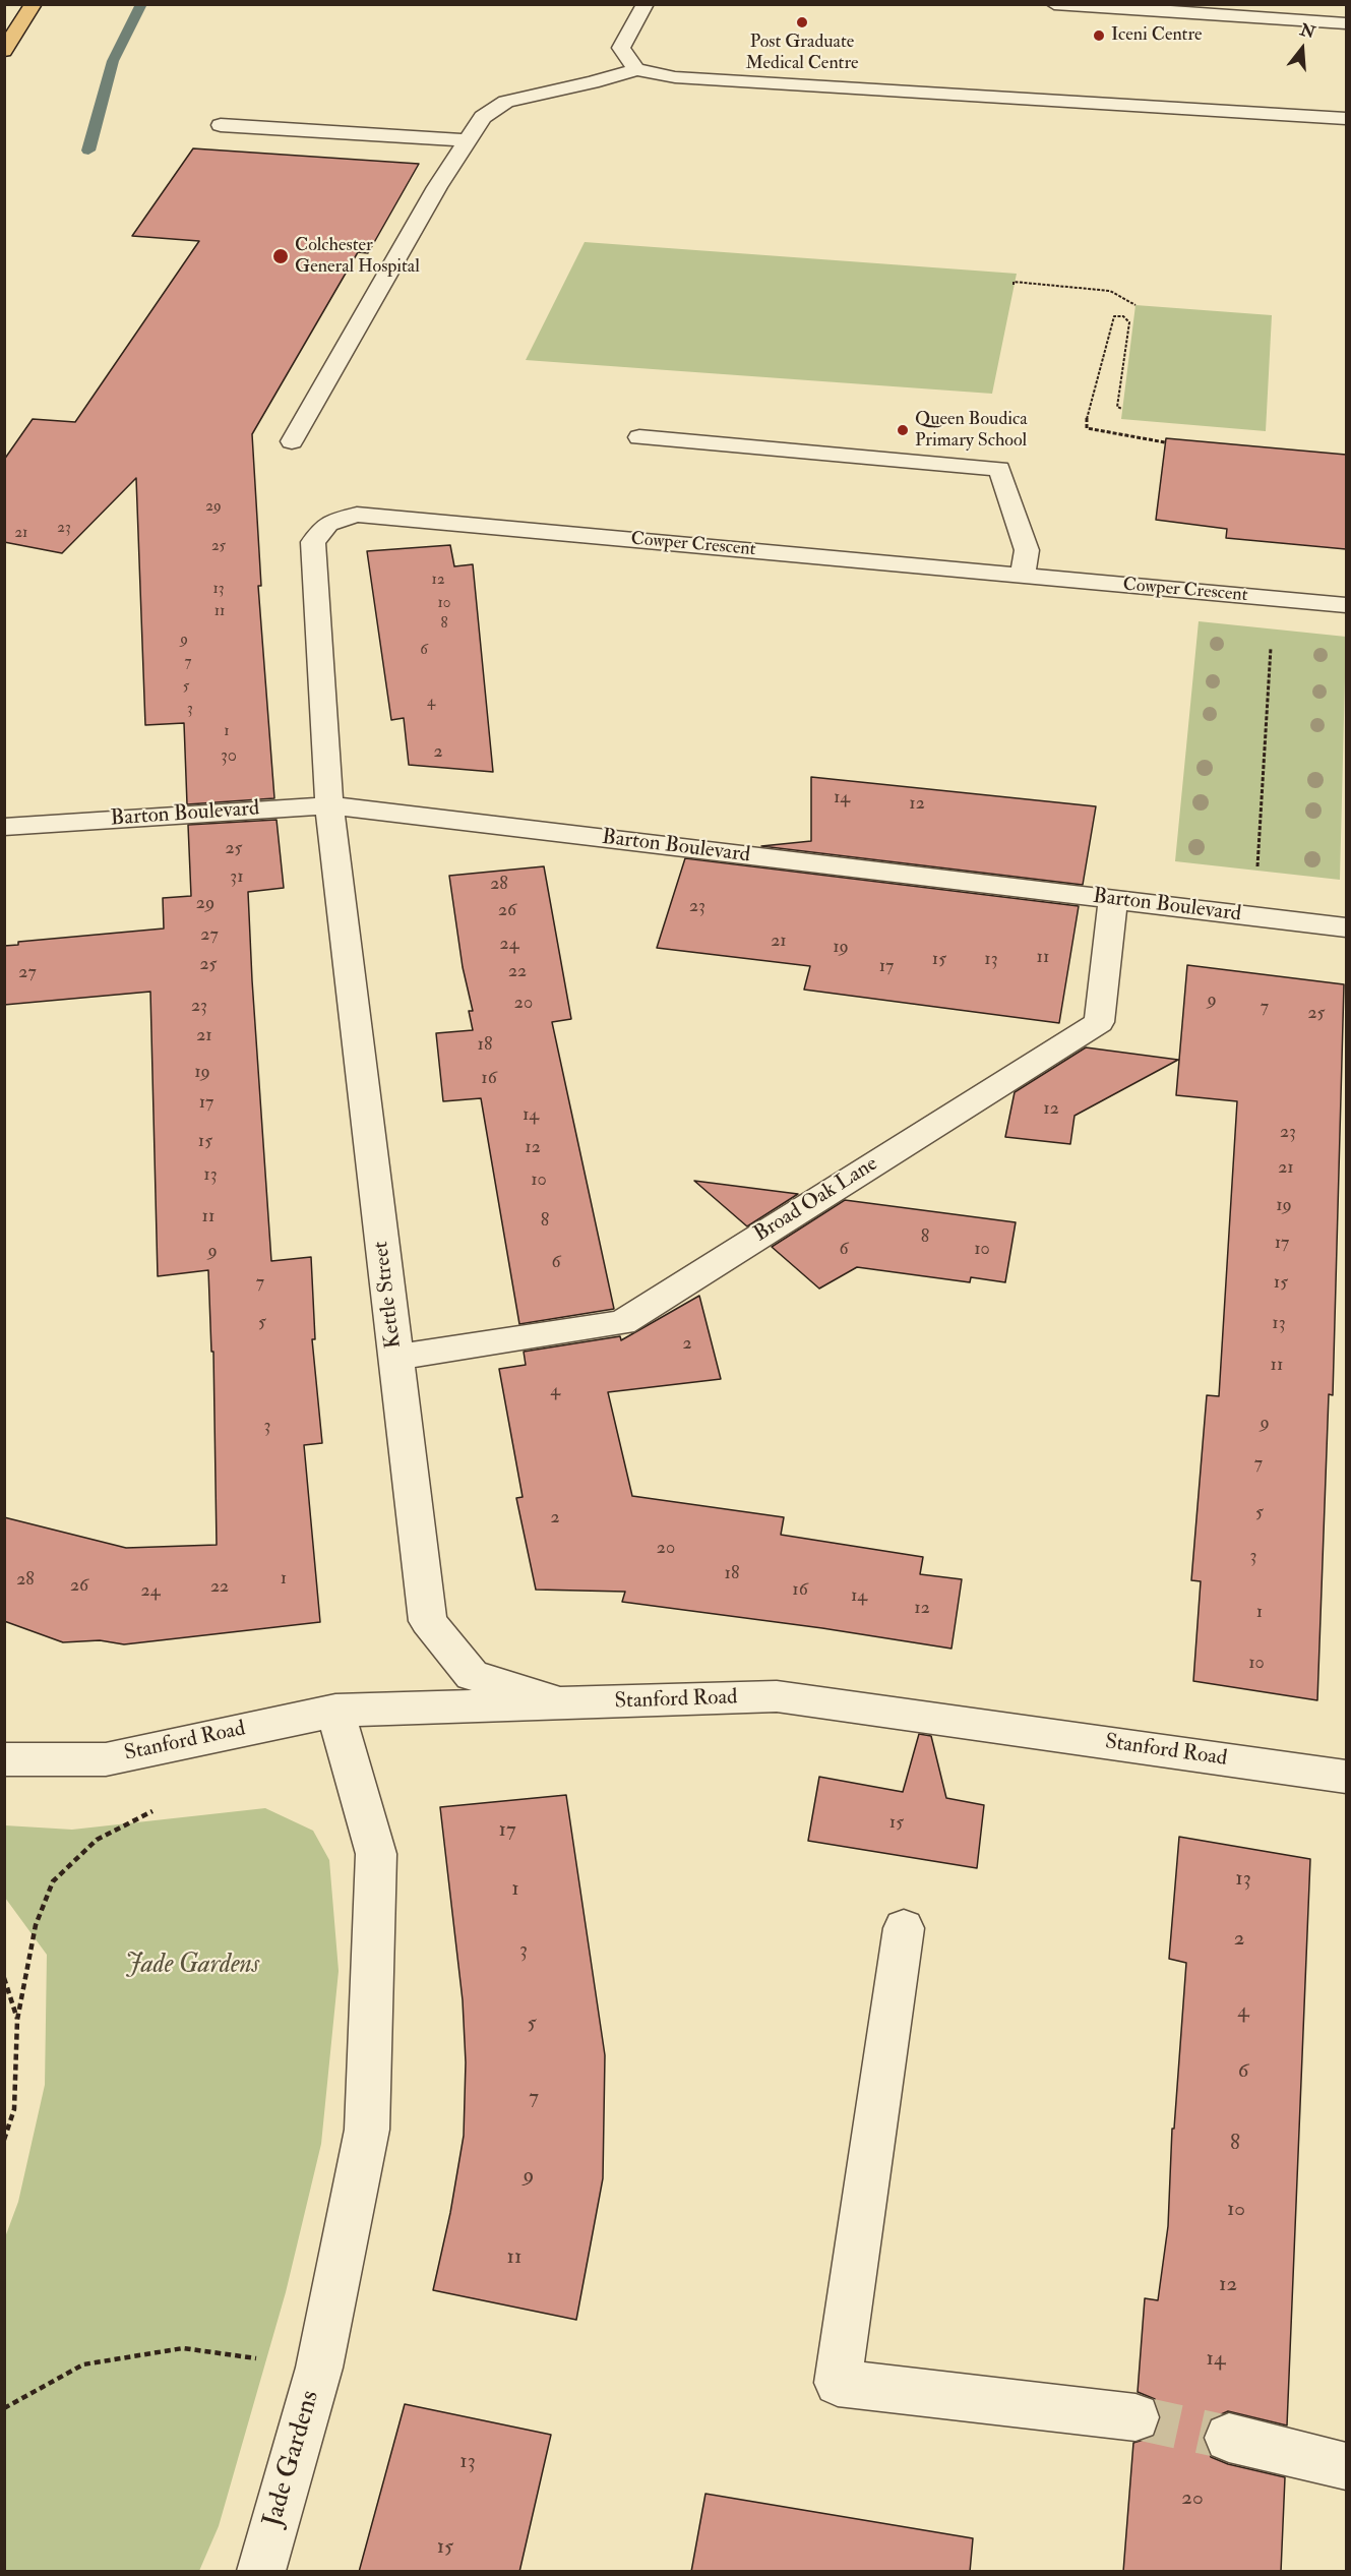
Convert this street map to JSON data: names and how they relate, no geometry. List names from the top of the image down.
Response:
{
  "streets": {
    "street": [
      "Cowper Crescent",
      "Barton Boulevard",
      "Broad Oak Lane",
      "Kettle Street",
      "Stanford Road",
      "Jade Gardens"
    ]
  },
  "crossings": [
    ["Cowper Crescent", "Barton Boulevard"],
    ["Cowper Crescent", "Kettle Street"],
    ["Barton Boulevard", "Broad Oak Lane"],
    ["Barton Boulevard", "Kettle Street"],
    ["Broad Oak Lane", "Kettle Street"],
    ["Kettle Street", "Stanford Road"],
    ["Stanford Road", "Jade Gardens"]
  ],
  "parks": ["Jade Gardens"],
  "places": [
    "Post Graduate Medical Centre",
    "Iceni Centre",
    "Colchester General Hospital",
    "Queen Boudica Primary School"
  ],
  "house_numbers": [
    "29",
    "23",
    "21",
    "25",
    "12",
    "13",
    "10",
    "11",
    "8",
    "9",
    "6",
    "7",
    "5",
    "4",
    "3",
    "1",
    "2",
    "30",
    "14",
    "12",
    "25",
    "31",
    "28",
    "29",
    "23",
    "26",
    "27",
    "21",
    "24",
    "19",
    "11",
    "15",
    "13",
    "25",
    "17",
    "22",
    "27",
    "9",
    "20",
    "23",
    "7",
    "25",
    "21",
    "18",
    "19",
    "16",
    "17",
    "12",
    "14",
    "23",
    "15",
    "12",
    "21",
    "13",
    "10",
    "19",
    "11",
    "8",
    "8",
    "17",
    "6",
    "10",
    "9",
    "6",
    "7",
    "15",
    "5",
    "13",
    "2",
    "11",
    "4",
    "9",
    "3",
    "7",
    "5",
    "2",
    "20",
    "3",
    "18",
    "1",
    "28",
    "26",
    "22",
    "16",
    "24",
    "14",
    "12",
    "1",
    "10",
    "15",
    "17",
    "13",
    "1",
    "2",
    "3",
    "4",
    "5",
    "6",
    "7",
    "8",
    "9",
    "10",
    "11",
    "12",
    "14",
    "13",
    "20",
    "15"
  ],
  "north": "top"
}
